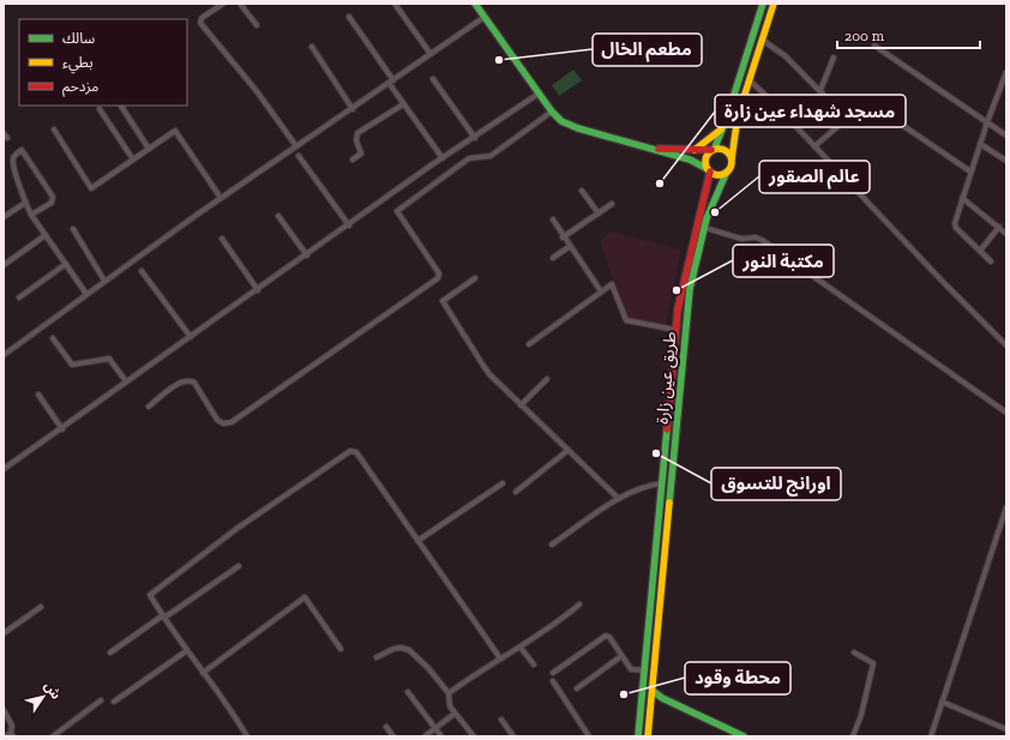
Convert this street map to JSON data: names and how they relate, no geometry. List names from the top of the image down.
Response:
{
  "streets": {
    "main road": ["طريق عين زارة"]
  },
  "places": [
    "مطعم الخال",
    "مسجد شهداء عين زارة",
    "عالم الصقور",
    "مكتبة النور",
    "اورانج للتسوق",
    "محطة وقود"
  ],
  "legend": ["سالك", "بطيء", "مزدحم"],
  "scale_bar": "200 m",
  "north": "top right"
}
